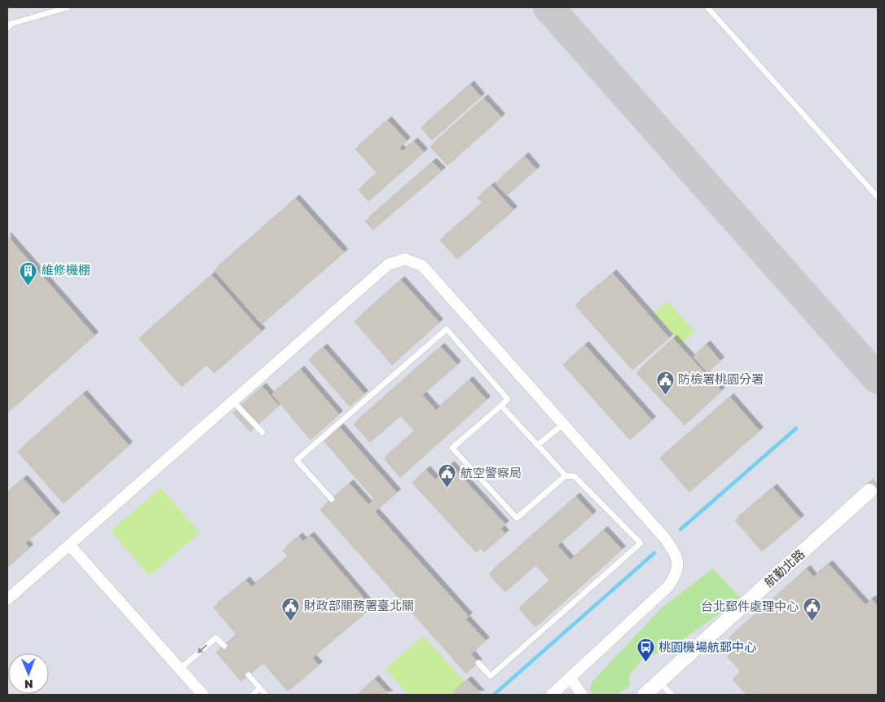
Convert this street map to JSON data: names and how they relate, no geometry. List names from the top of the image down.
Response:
{
  "streets": {
    "street": ["航勤北路"]
  },
  "places": {
    "building": ["維修機棚"],
    "public building": [
      "防檢署桃園分署",
      "航空警察局",
      "財政部關務署臺北關",
      "台北郵件處理中心"
    ],
    "bus stop": ["桃園機場航郵中心"]
  },
  "north": "bottom"
}
